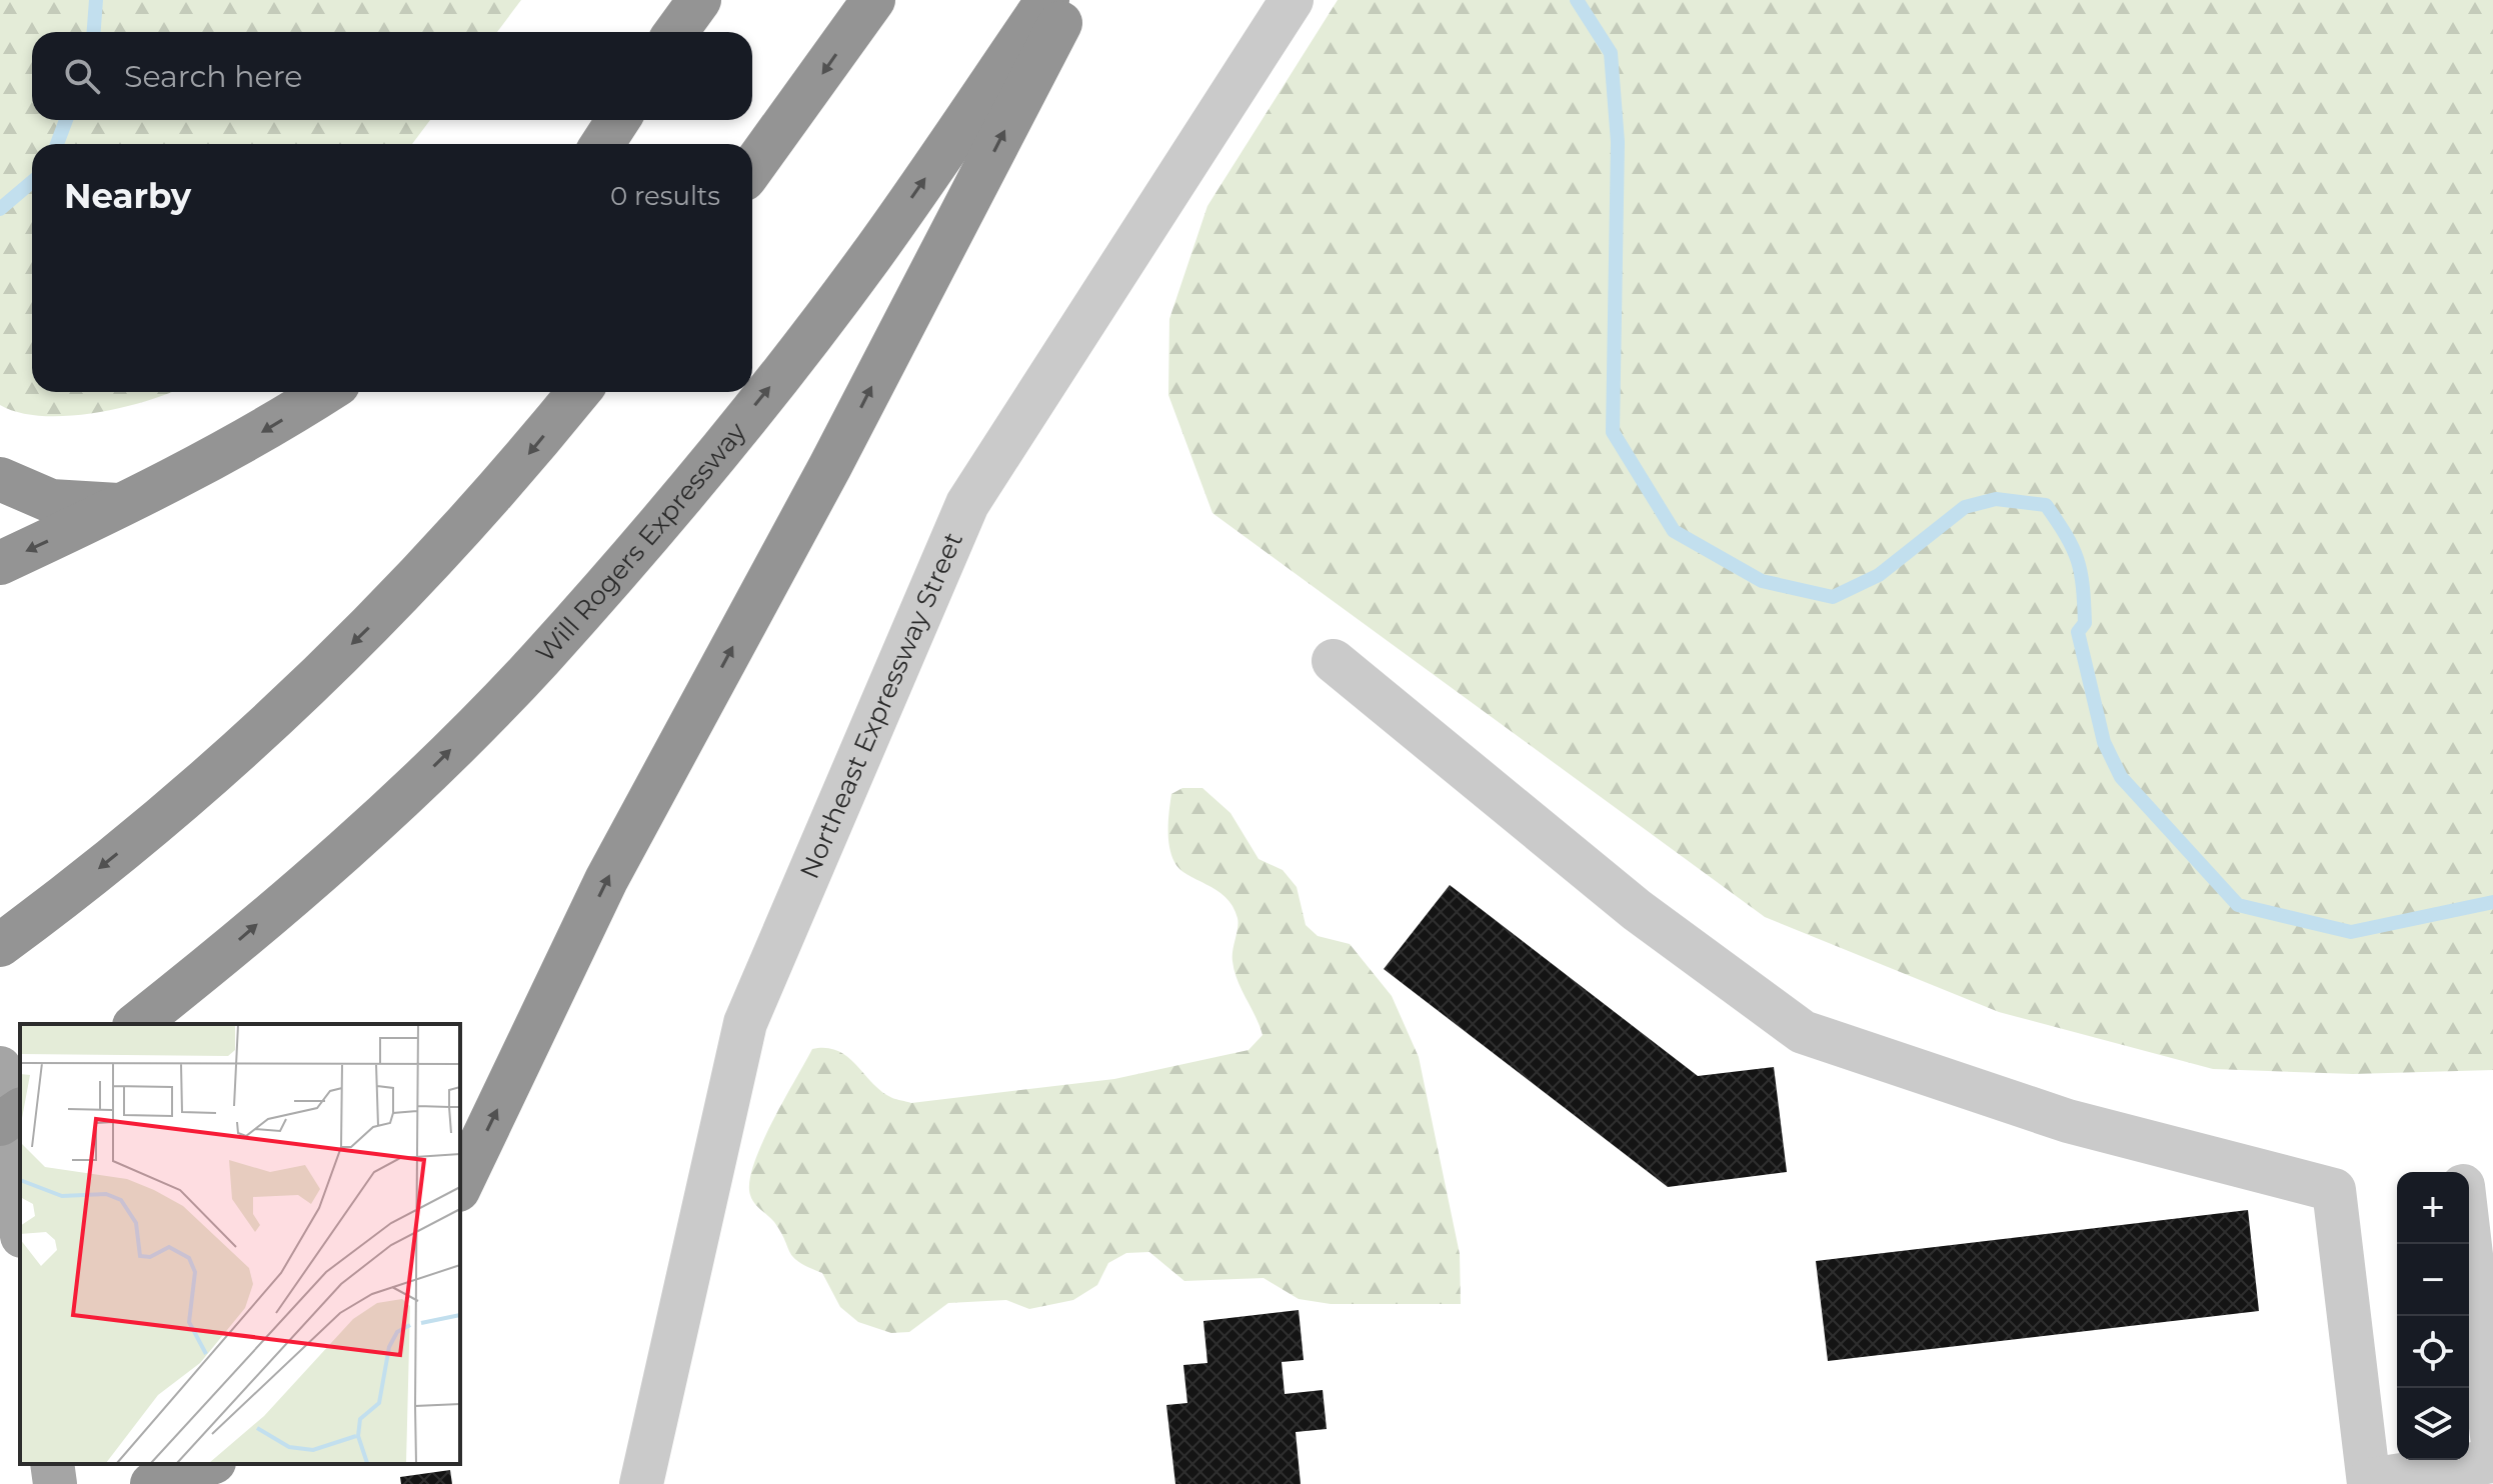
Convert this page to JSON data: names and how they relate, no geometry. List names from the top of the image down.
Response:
{
  "streets": {
    "highway": ["Will Rogers Expressway"],
    "street": ["Northeast Expressway Street"]
  },
  "page": {
    "search": "Search here",
    "heading": ["Nearby", "0 results"],
    "map_buttons": ["+", "−"]
  }
}
